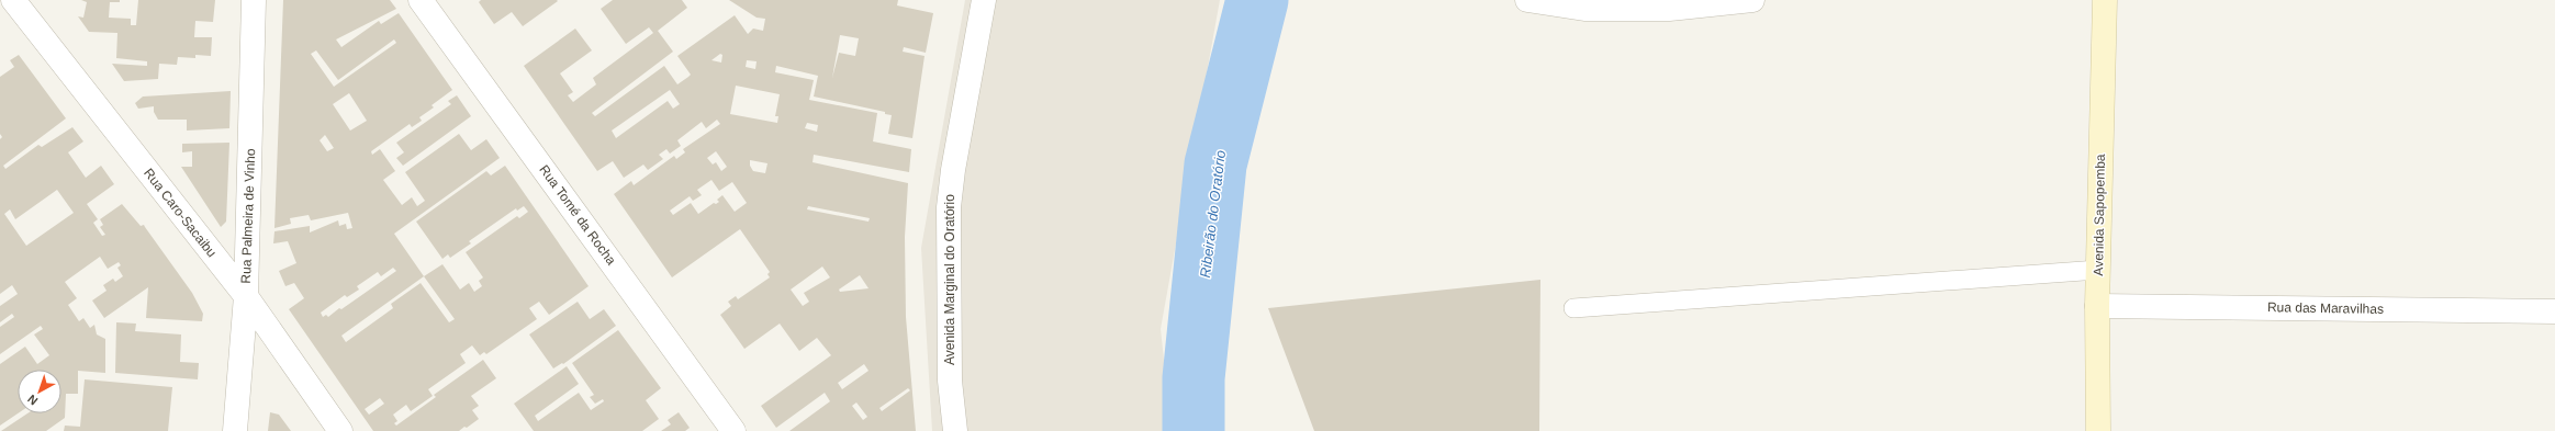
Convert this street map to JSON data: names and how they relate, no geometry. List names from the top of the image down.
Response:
{
  "streets": {
    "main road": ["Avenida Sapopemba"],
    "street": [
      "Rua Caro-Sacaibu",
      "Rua Tomé da Rocha",
      "Rua Palmeira de Vinho",
      "Avenida Marginal do Oratório",
      "Rua das Maravilhas"
    ]
  },
  "crossings": [
    ["Rua Caro-Sacaibu", "Rua Palmeira de Vinho"],
    ["Avenida Sapopemba", "Rua das Maravilhas"]
  ],
  "water": ["Ribeirão do Oratório"],
  "north": "bottom left"
}
